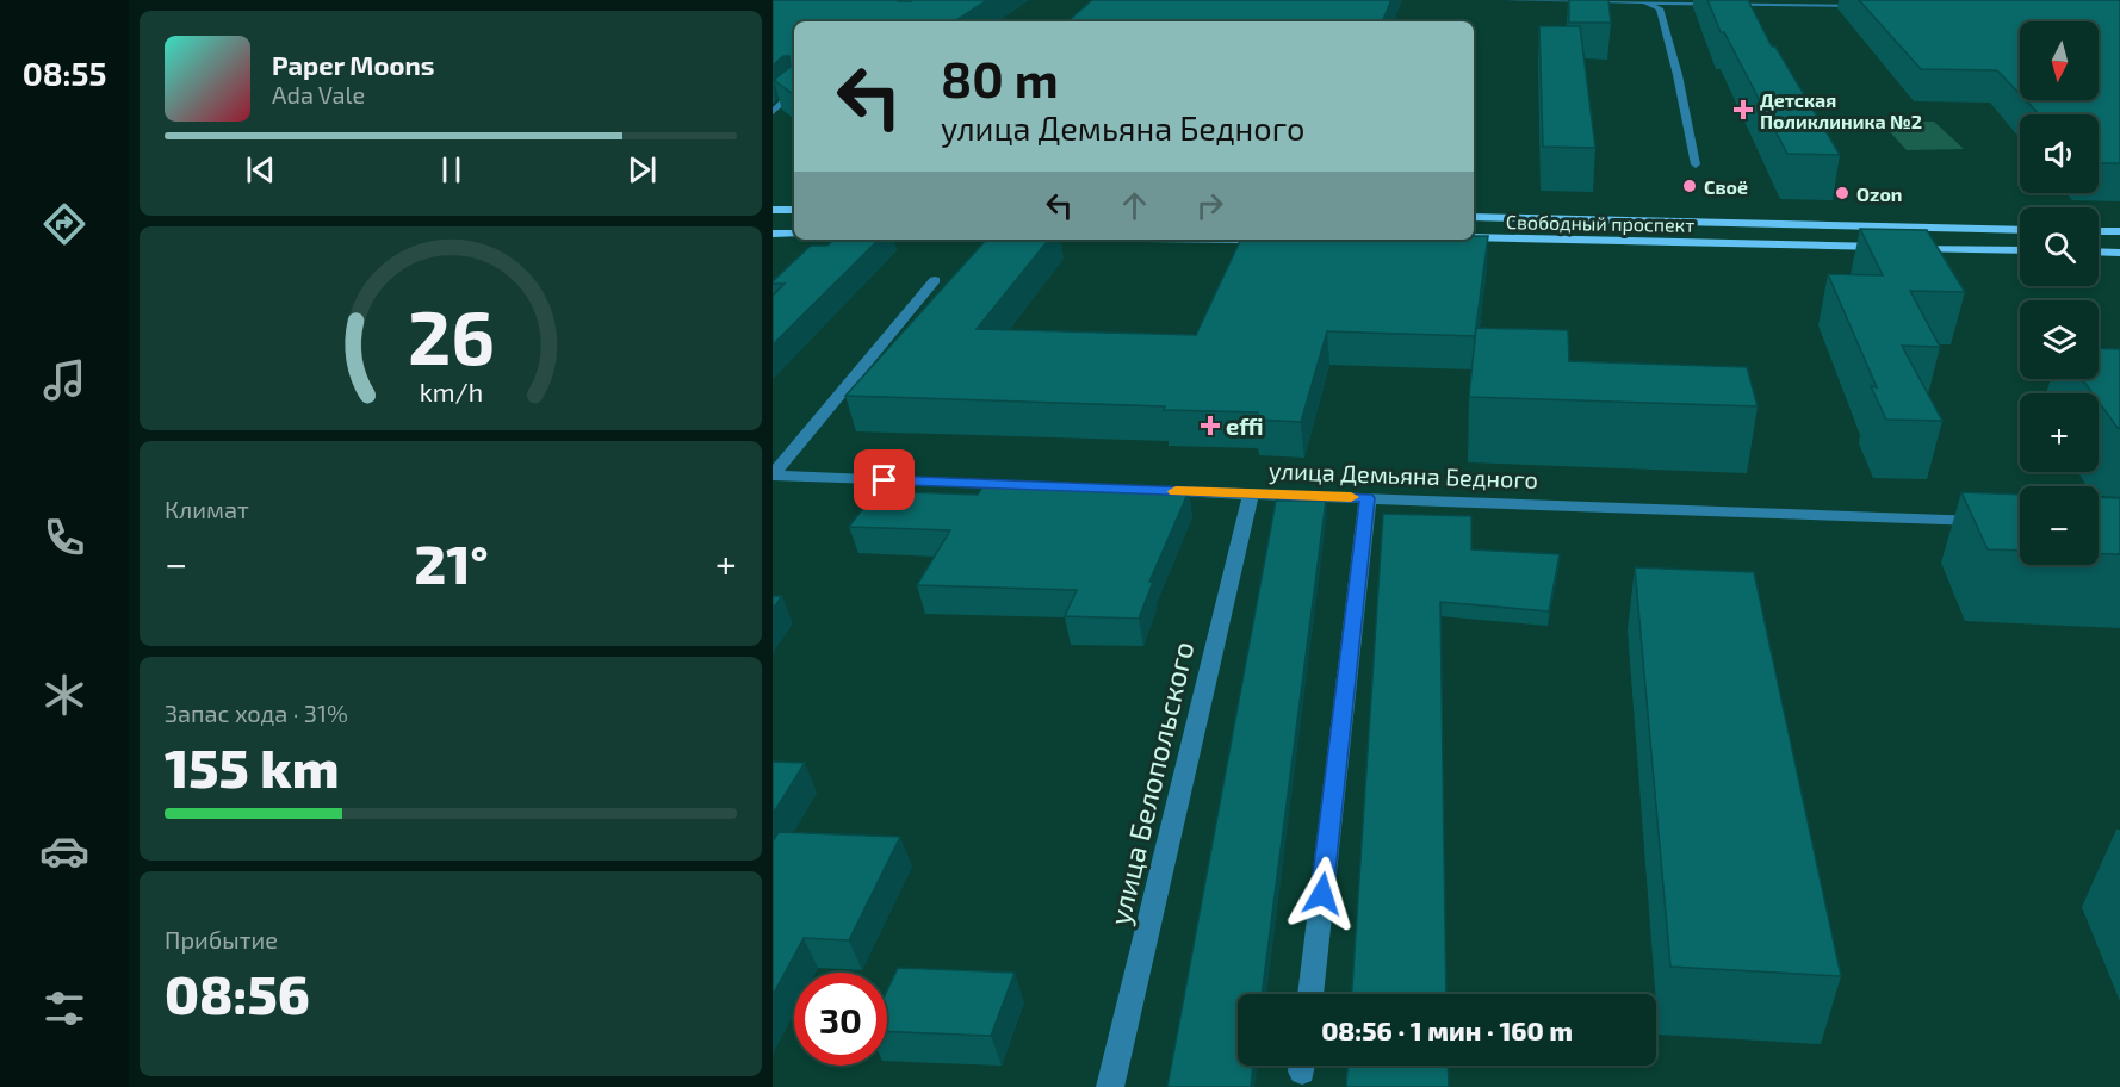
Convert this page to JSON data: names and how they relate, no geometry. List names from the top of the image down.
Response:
{
  "streets": {
    "main road": ["Свободный проспект"],
    "street": ["улица Демьяна Бедного", "улица Белопольского"]
  },
  "crossings": [
    ["улица Демьяна Бедного", "улица Белопольского"]
  ],
  "places": {
    "health": ["Детская Поликлиника №2", "effi"],
    "other": ["Своё", "Ozon"]
  },
  "north": "bottom",
  "page": {
    "tabs": "08:55",
    "map_buttons": ["+", "−"],
    "turn": ["80 m", "улица Демьяна Бедного"],
    "song": ["Paper Moons", "Ada Vale"],
    "tile": [
      "Климат",
      ["Запас хода · 31%", "155 km"],
      ["Прибытие", "08:56"]
    ],
    "heat": ["−", "21°", "+"],
    "limit": "30",
    "trip": "08:56 · 1 мин · 160 m",
    "gauge": ["26", "km/h"]
  }
}
